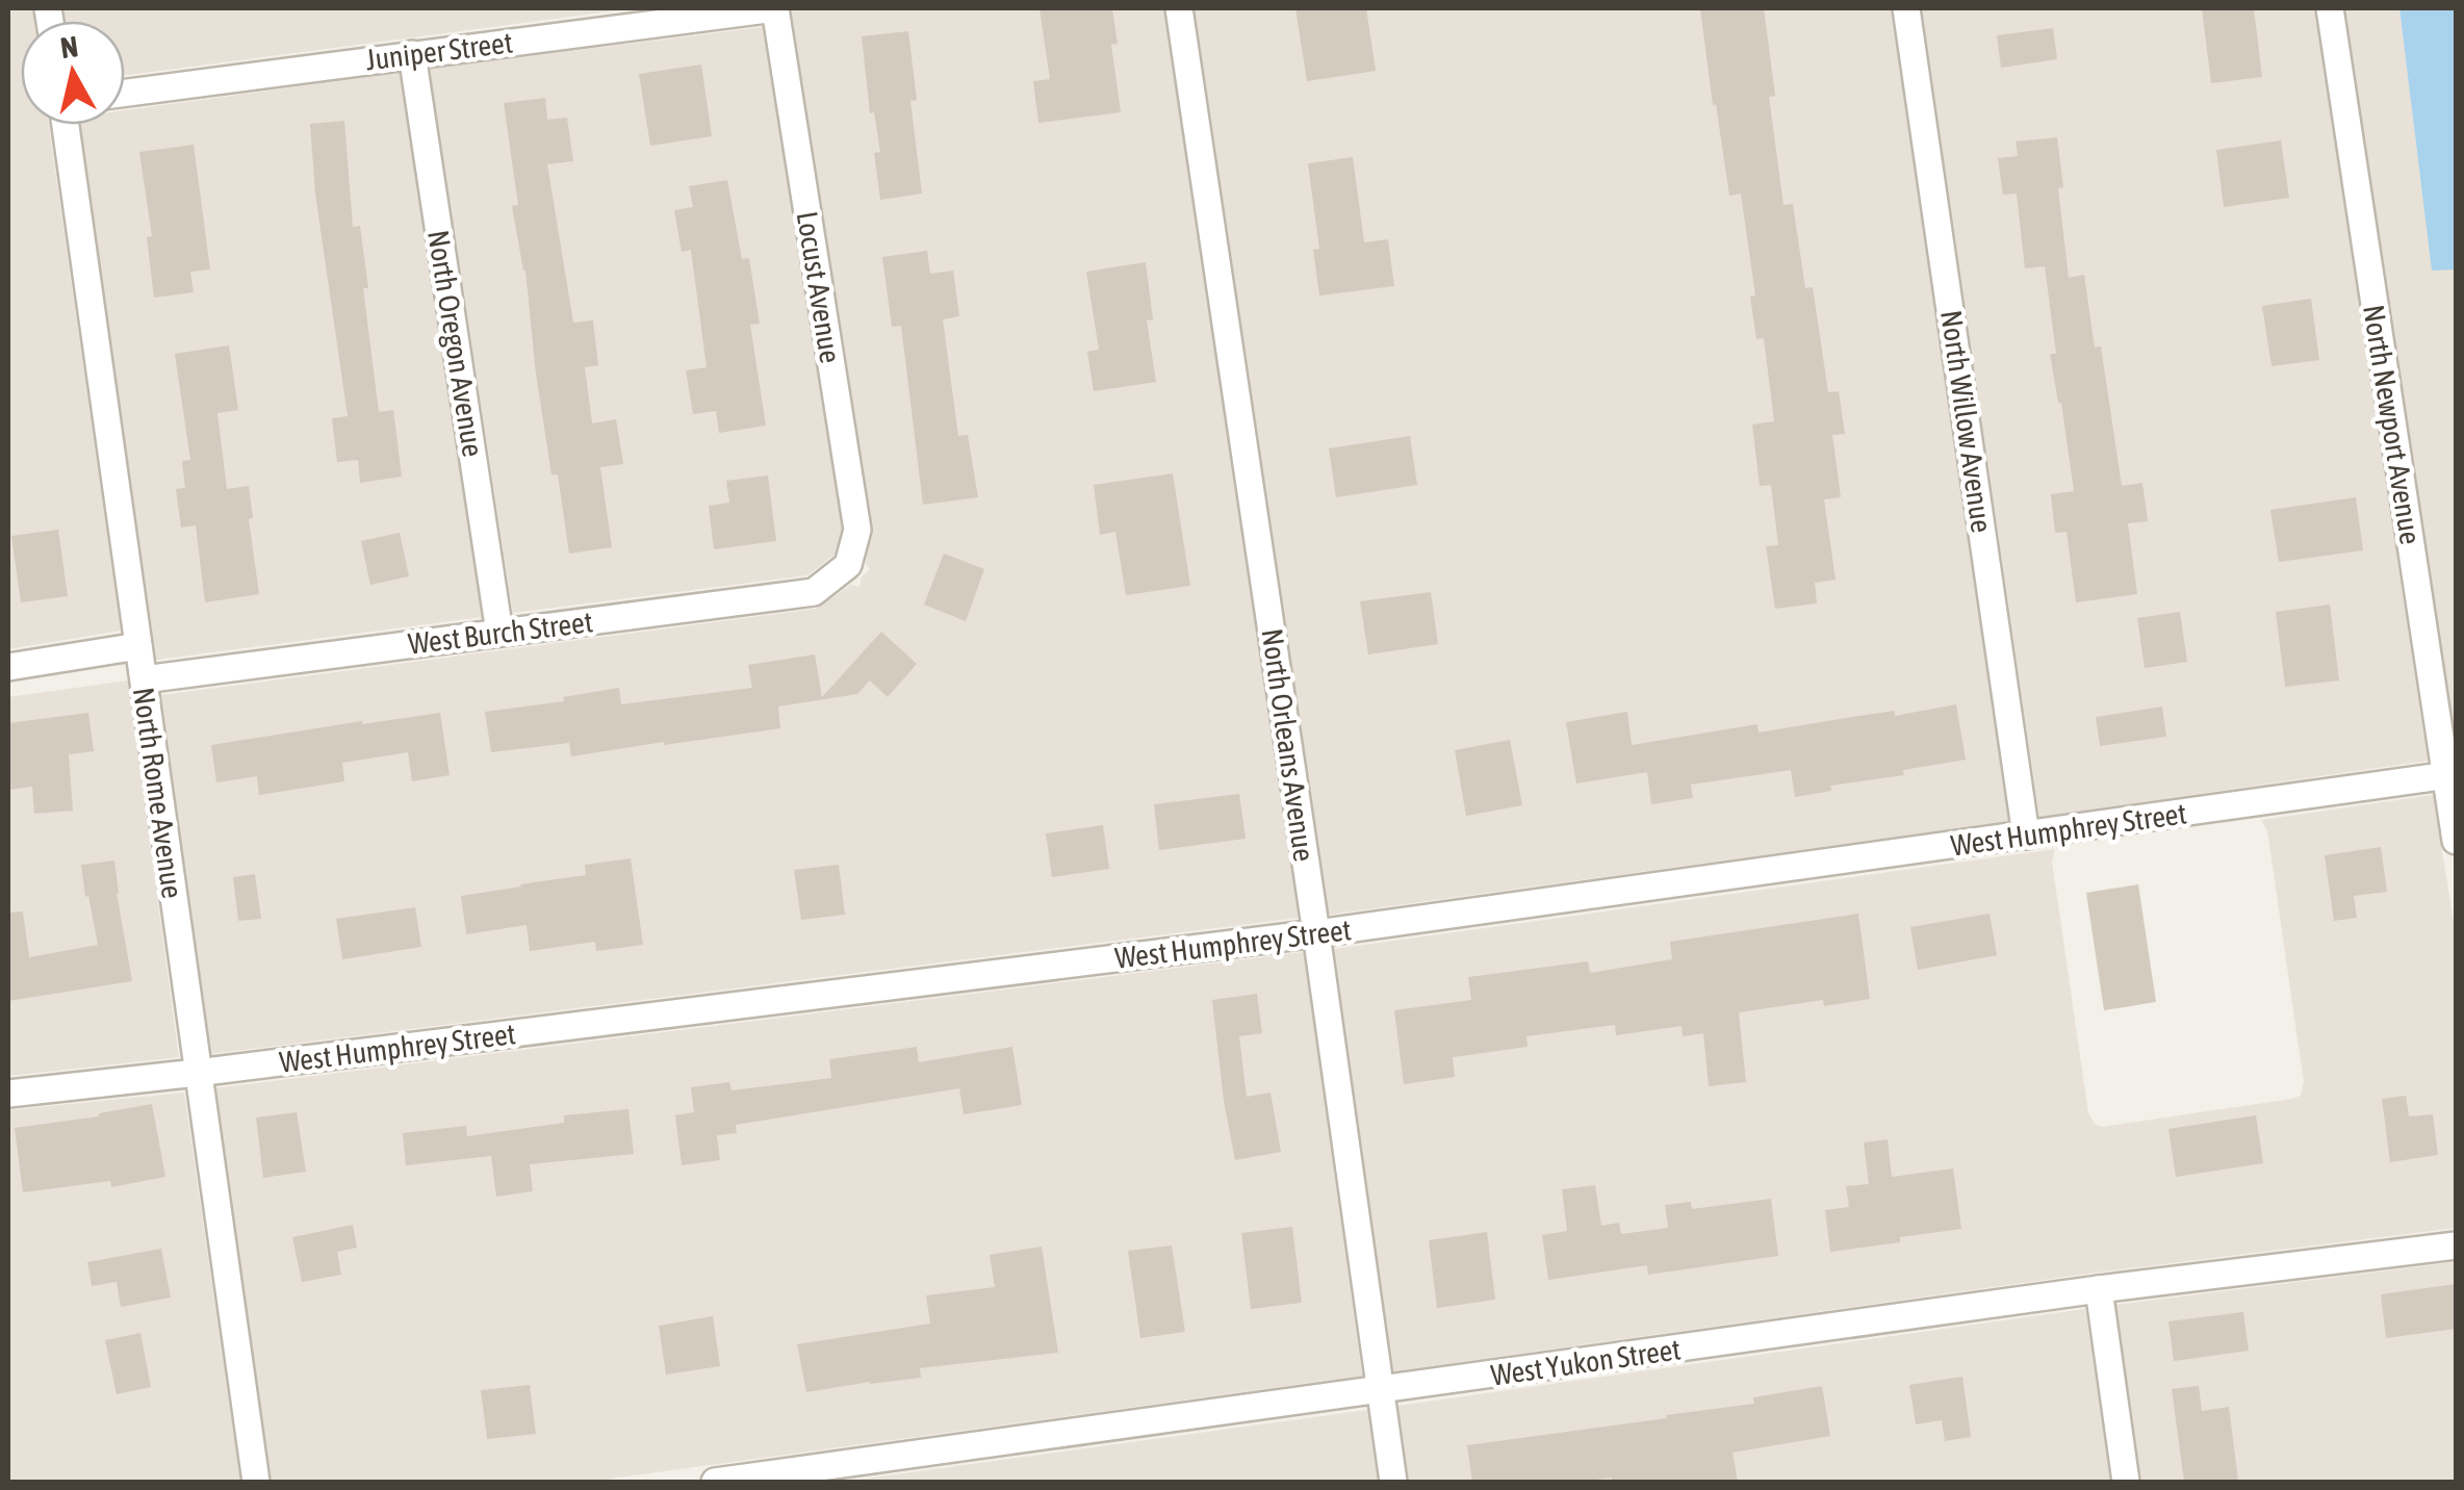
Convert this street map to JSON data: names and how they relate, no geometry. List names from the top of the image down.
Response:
{
  "streets": {
    "street": [
      "Juniper Street",
      "Locust Avenue",
      "North Oregon Avenue",
      "North Willow Avenue",
      "North Newport Avenue",
      "West Burch Street",
      "North Orleans Avenue",
      "North Rome Avenue",
      "West Humphrey Street",
      "West Yukon Street"
    ]
  },
  "crossings": [
    ["Juniper Street", "Locust Avenue"],
    ["Juniper Street", "North Oregon Avenue"],
    ["Locust Avenue", "West Burch Street"],
    ["North Oregon Avenue", "West Burch Street"],
    ["North Willow Avenue", "West Humphrey Street"],
    ["North Newport Avenue", "West Humphrey Street"],
    ["West Burch Street", "North Rome Avenue"],
    ["North Orleans Avenue", "West Humphrey Street"],
    ["North Orleans Avenue", "West Yukon Street"],
    ["North Rome Avenue", "West Humphrey Street"]
  ],
  "north": "top"
}
